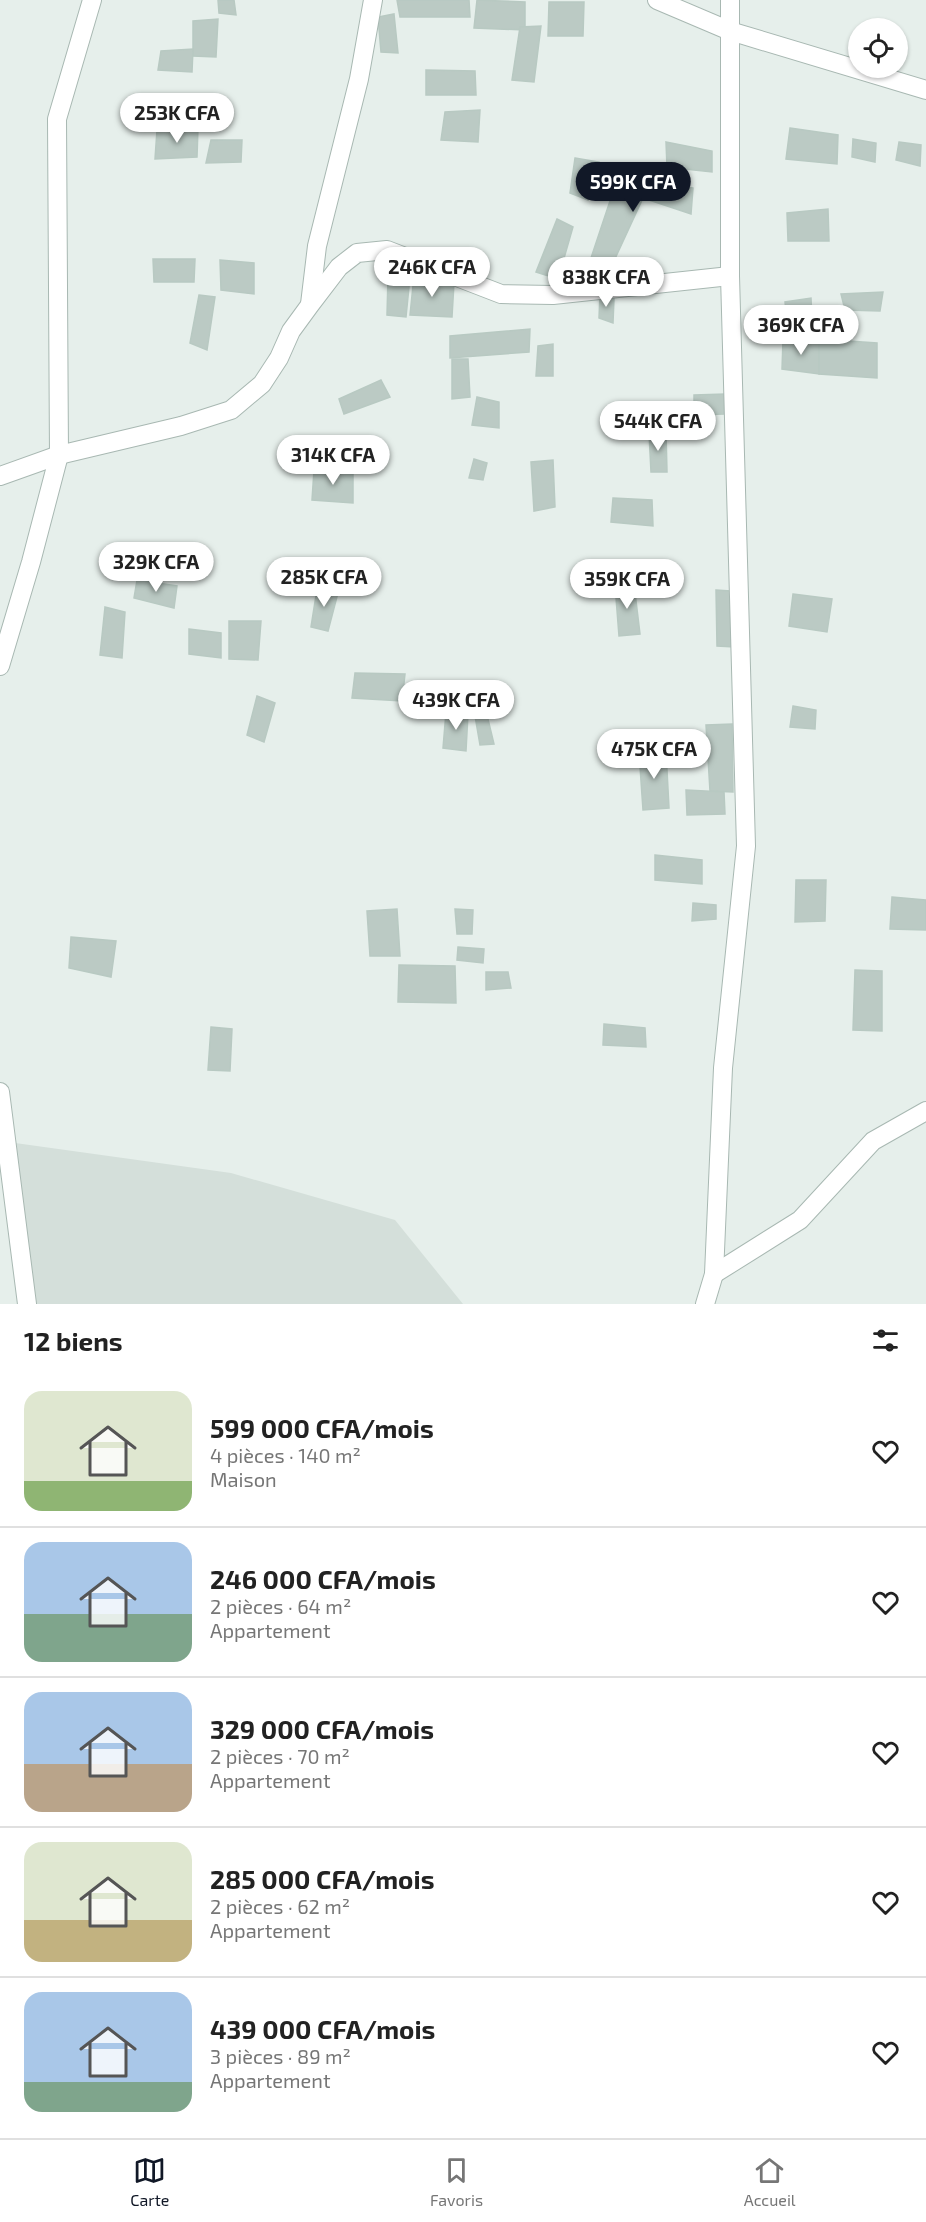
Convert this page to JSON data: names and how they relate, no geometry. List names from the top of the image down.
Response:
{
  "page": {
    "price": [
      "253K CFA",
      "599K CFA",
      "246K CFA",
      "838K CFA",
      "369K CFA",
      "544K CFA",
      "314K CFA",
      "329K CFA",
      "285K CFA",
      "359K CFA",
      "439K CFA",
      "475K CFA"
    ],
    "heading": "12 biens",
    "list": [
      {
        "name": "599 000 CFA/mois",
        "note": "4 pièces · 140 m² · Maison"
      },
      {
        "name": "246 000 CFA/mois",
        "note": "2 pièces · 64 m² · Appartement"
      },
      {
        "name": "329 000 CFA/mois",
        "note": "2 pièces · 70 m² · Appartement"
      },
      {
        "name": "285 000 CFA/mois",
        "note": "2 pièces · 62 m² · Appartement"
      },
      {
        "name": "439 000 CFA/mois",
        "note": "3 pièces · 89 m² · Appartement"
      }
    ],
    "tabs": ["Carte", "Favoris", "Accueil"]
  }
}
